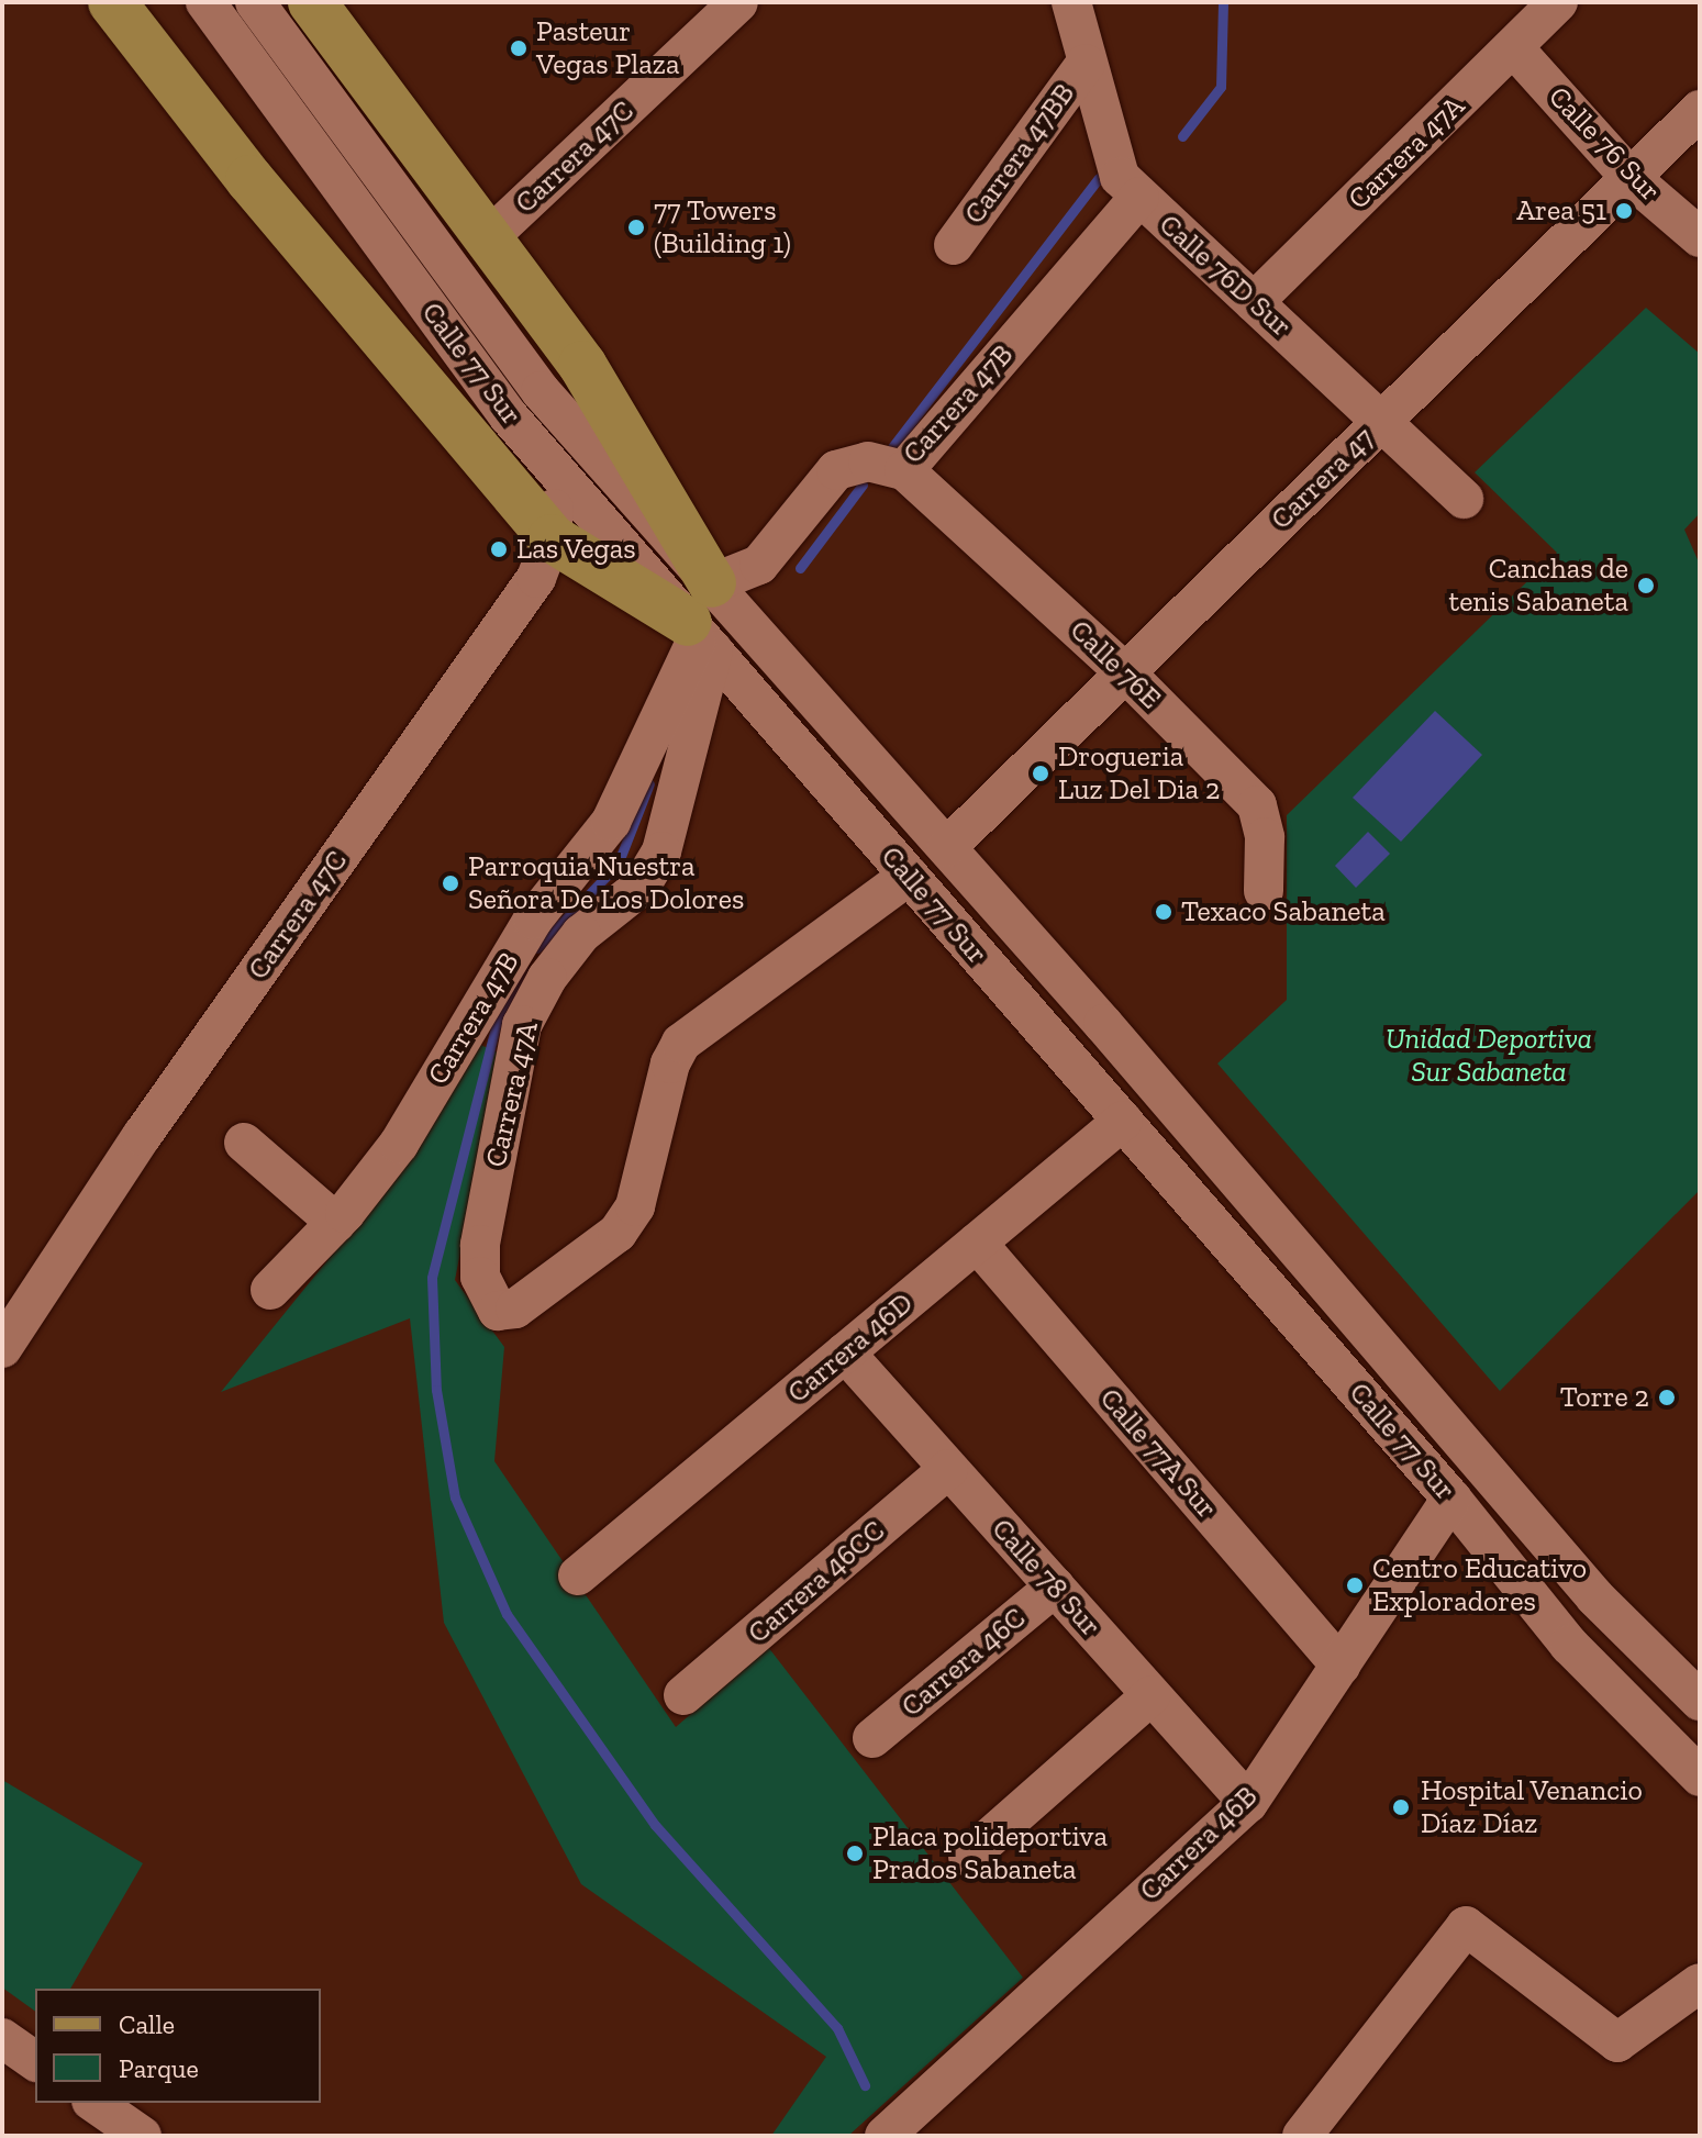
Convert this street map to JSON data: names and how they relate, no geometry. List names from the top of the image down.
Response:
{
  "streets": {
    "street": [
      "Calle 76 Sur",
      "Carrera 47A",
      "Carrera 47BB",
      "Carrera 47C",
      "Calle 76D Sur",
      "Calle 77 Sur",
      "Carrera 47B",
      "Carrera 47",
      "Calle 76E",
      "Carrera 46D",
      "Calle 77A Sur",
      "Calle 78 Sur",
      "Carrera 46CC",
      "Carrera 46C",
      "Carrera 46B"
    ]
  },
  "crossings": [
    ["Calle 76 Sur", "Carrera 47A"],
    ["Calle 76 Sur", "Carrera 47"],
    ["Carrera 47A", "Calle 76D Sur"],
    ["Carrera 47A", "Calle 77 Sur"],
    ["Carrera 47A", "Carrera 47B"],
    ["Carrera 47BB", "Calle 76D Sur"],
    ["Carrera 47C", "Calle 77 Sur"],
    ["Calle 76D Sur", "Carrera 47B"],
    ["Calle 76D Sur", "Carrera 47"],
    ["Calle 77 Sur", "Carrera 47B"],
    ["Calle 77 Sur", "Carrera 47"],
    ["Calle 77 Sur", "Carrera 46D"],
    ["Calle 77 Sur", "Carrera 46B"],
    ["Carrera 47B", "Calle 76E"],
    ["Carrera 47", "Calle 76E"],
    ["Carrera 46D", "Calle 77A Sur"],
    ["Carrera 46D", "Calle 78 Sur"],
    ["Calle 77A Sur", "Carrera 46B"],
    ["Calle 78 Sur", "Carrera 46CC"],
    ["Calle 78 Sur", "Carrera 46C"],
    ["Calle 78 Sur", "Carrera 46B"]
  ],
  "parks": ["Unidad Deportiva Sur Sabaneta"],
  "places": [
    "Pasteur Vegas Plaza",
    "Area 51",
    "77 Towers (Building 1)",
    "Las Vegas",
    "Canchas de tenis Sabaneta",
    "Drogueria Luz Del Dia 2",
    "Parroquia Nuestra Señora De Los Dolores",
    "Texaco Sabaneta",
    "Torre 2",
    "Centro Educativo Exploradores",
    "Hospital Venancio Díaz Díaz",
    "Placa polideportiva Prados Sabaneta"
  ],
  "legend": ["Calle", "Parque"]
}
